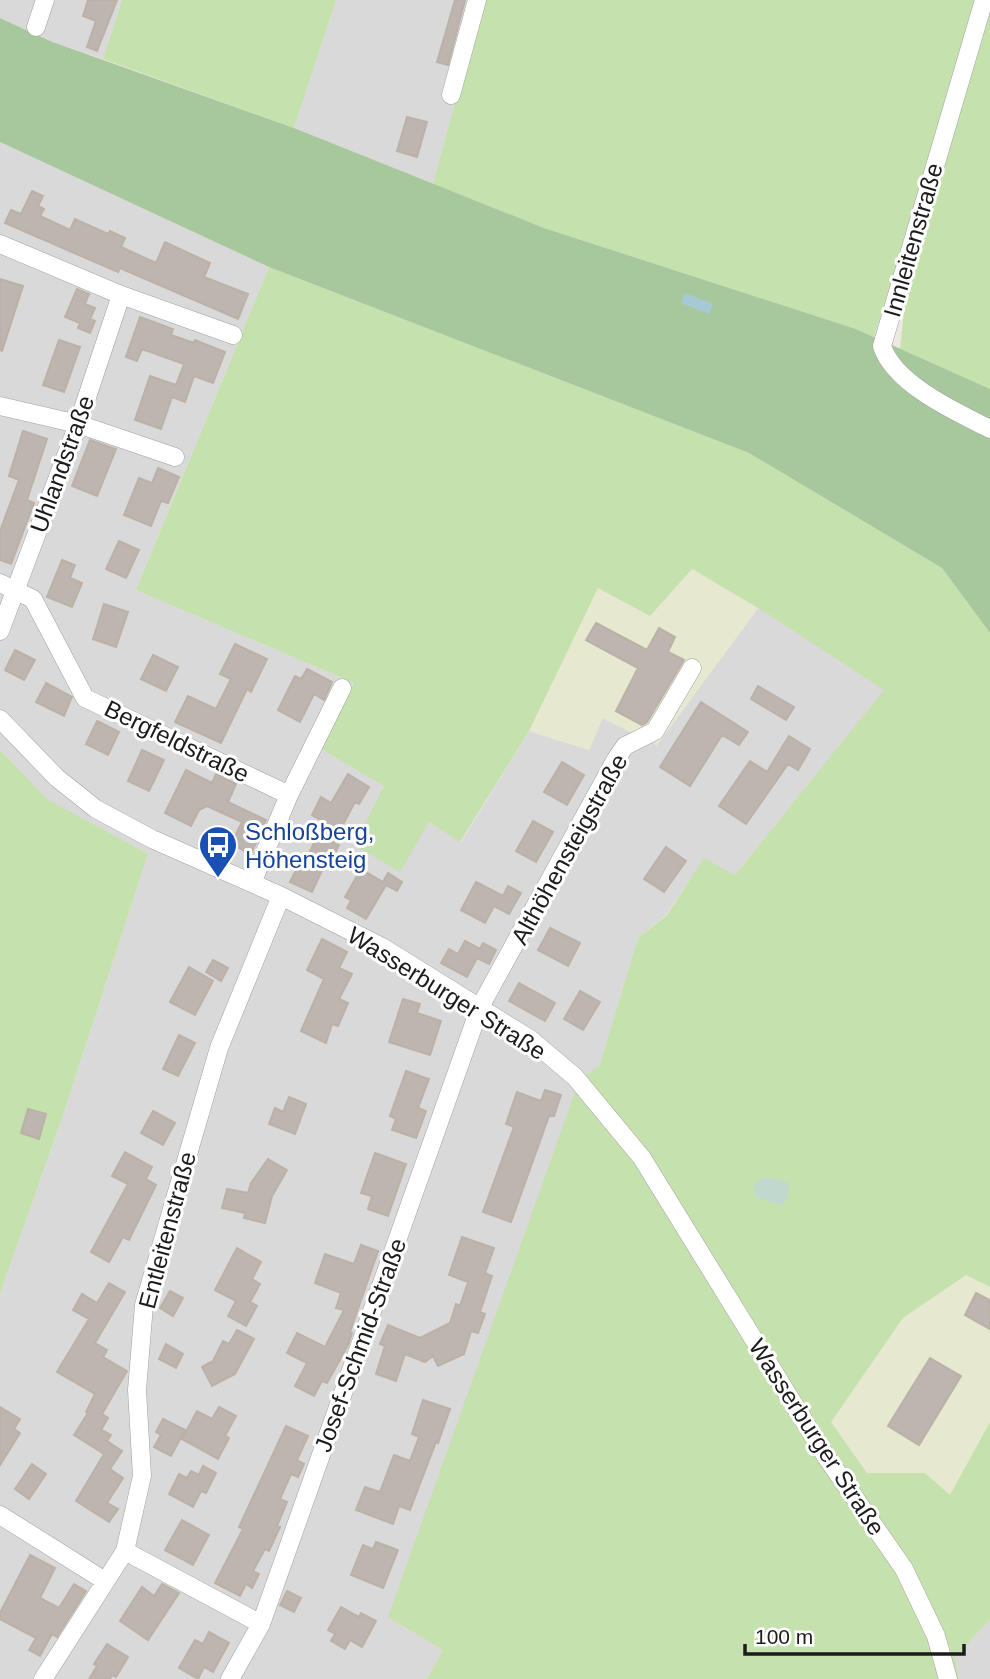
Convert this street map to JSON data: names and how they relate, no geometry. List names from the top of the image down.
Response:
{
  "streets": {
    "street": [
      "Innleitenstraße",
      "Uhlandstraße",
      "Bergfeldstraße",
      "Althöhensteigstraße",
      "Wasserburger Straße",
      "Entleitenstraße",
      "Josef-Schmid-Straße"
    ]
  },
  "crossings": [
    ["Uhlandstraße", "Bergfeldstraße"],
    ["Althöhensteigstraße", "Wasserburger Straße"],
    ["Althöhensteigstraße", "Josef-Schmid-Straße"],
    ["Wasserburger Straße", "Entleitenstraße"],
    ["Wasserburger Straße", "Josef-Schmid-Straße"]
  ],
  "places": {
    "bus stop": ["Schloßberg, Höhensteig"]
  },
  "scale_bar": "100 m"
}
